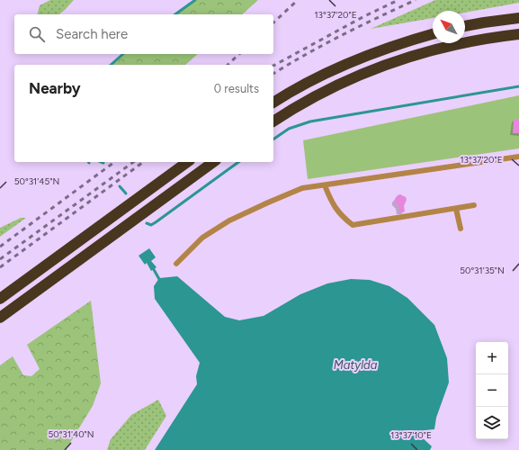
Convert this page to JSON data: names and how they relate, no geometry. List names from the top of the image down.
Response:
{
  "water": ["Matylda"],
  "north": "top left",
  "page": {
    "search": "Search here",
    "heading": ["Nearby", "0 results"],
    "map_buttons": ["+", "−"]
  },
  "coordinates": [
    "13°37'20\"E",
    "50°31'45\"N",
    "50°31'35\"N",
    "50°31'40\"N",
    "13°37'10\"E"
  ]
}
